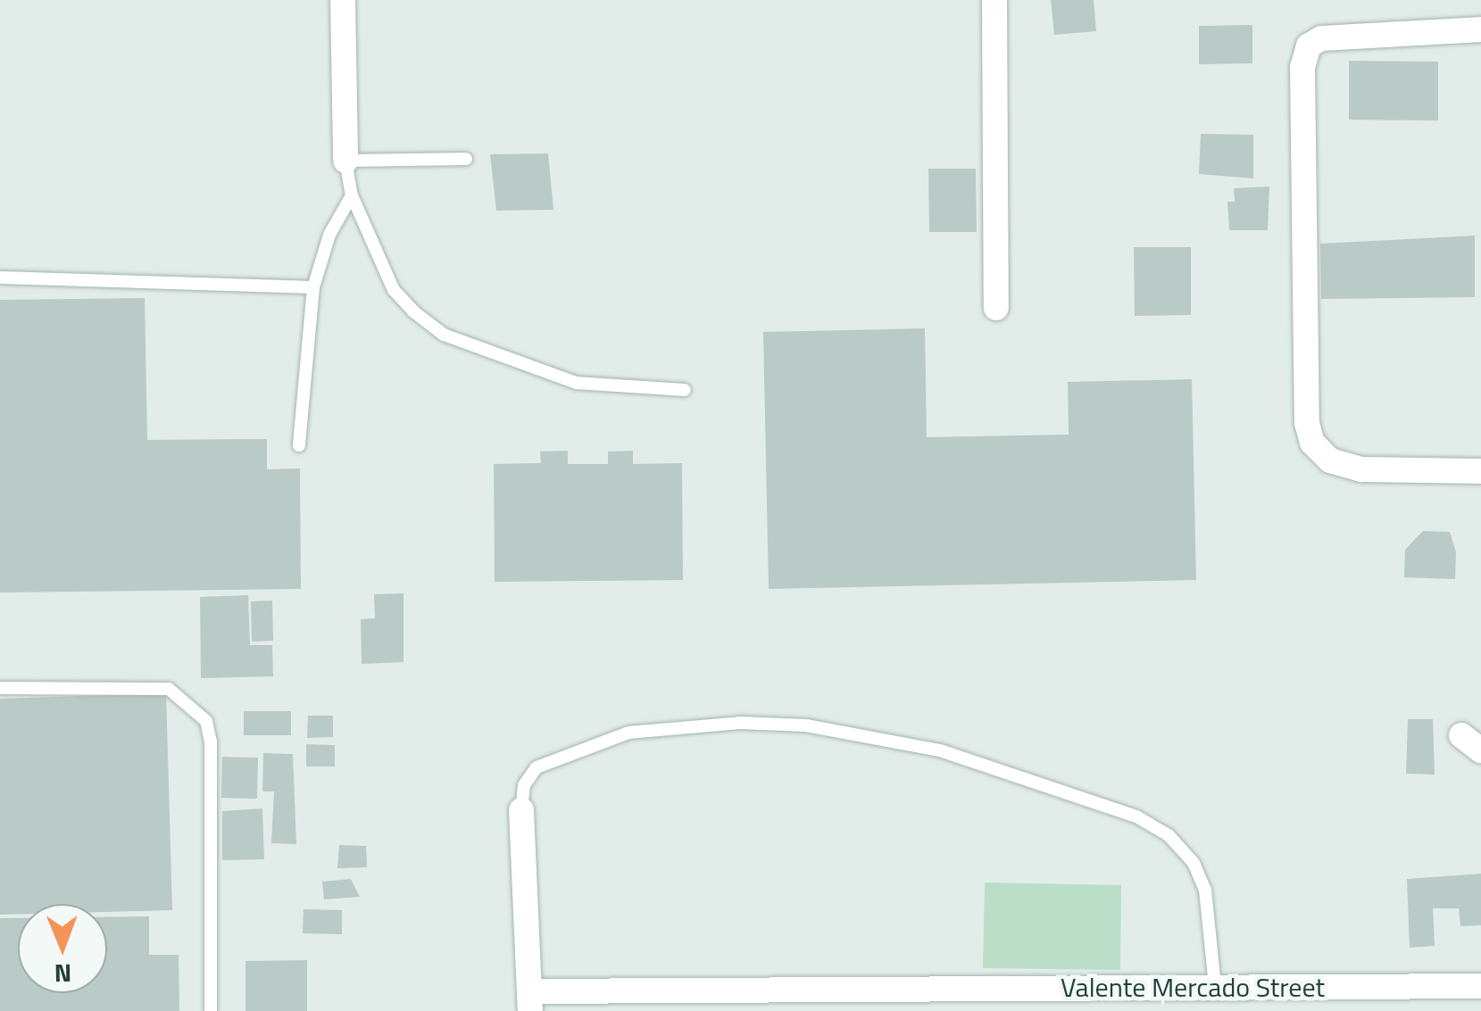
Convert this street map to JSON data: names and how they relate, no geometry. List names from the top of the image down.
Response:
{
  "streets": {
    "street": ["Valente Mercado Street"]
  },
  "north": "bottom"
}
